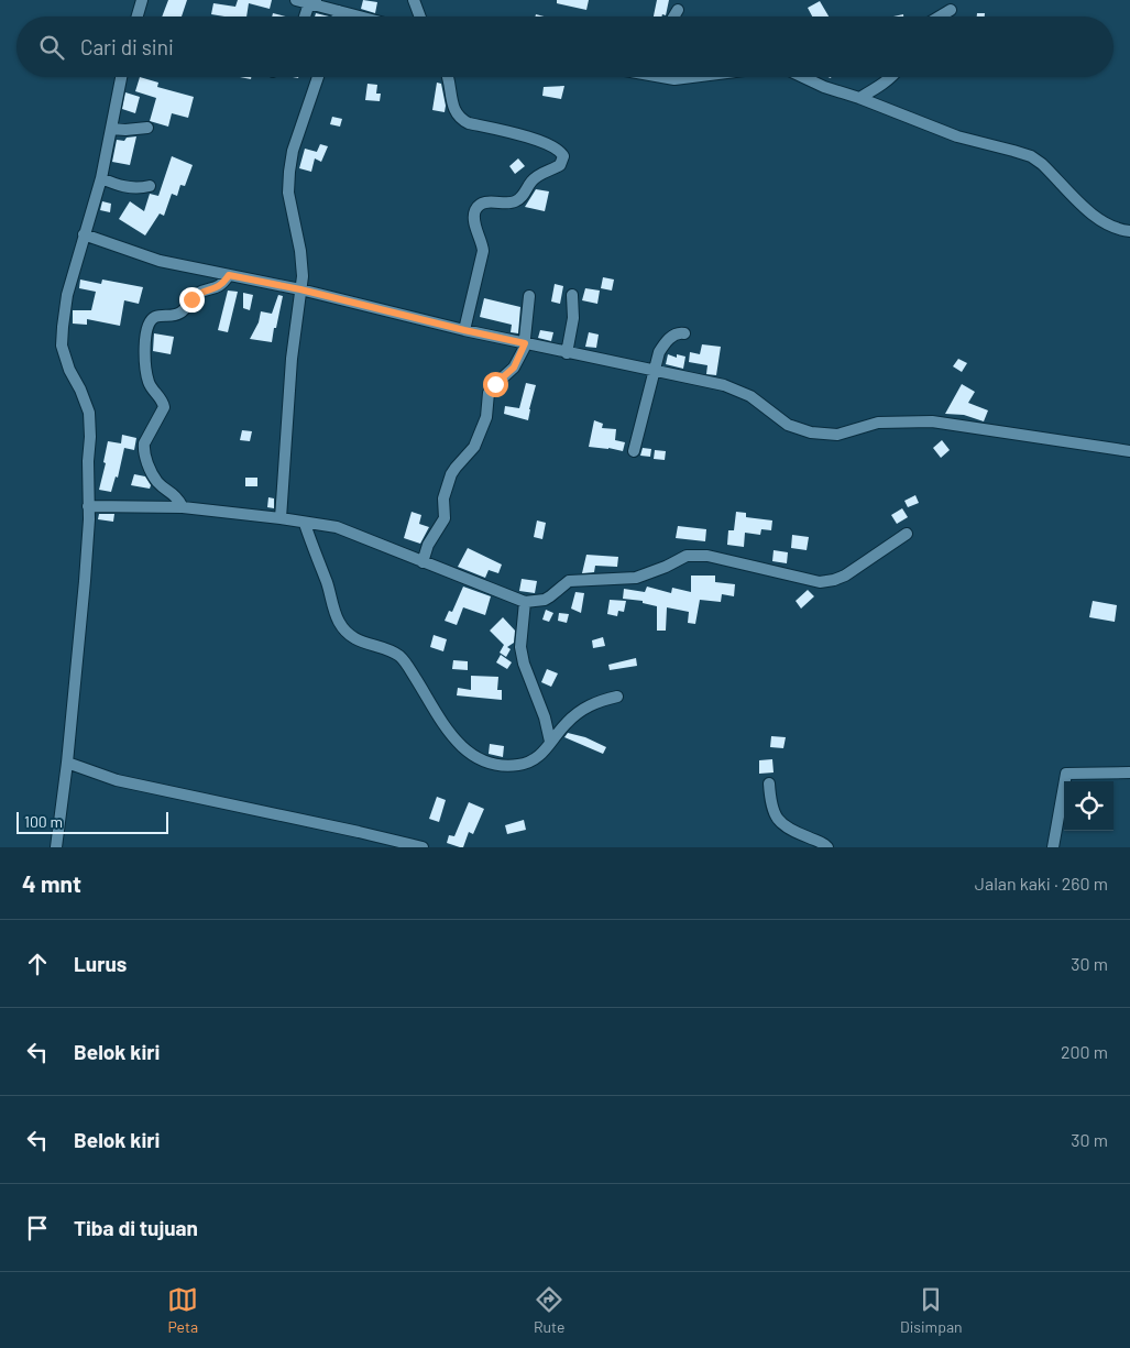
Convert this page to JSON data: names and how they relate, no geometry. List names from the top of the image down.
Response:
{
  "scale_bar": "100 m",
  "page": {
    "search": "Cari di sini",
    "scale": "100 m",
    "heading": ["4 mnt", "Jalan kaki · 260 m"],
    "list": [
      ["Lurus", "30 m"],
      ["Belok kiri", "200 m"],
      ["Belok kiri", "30 m"],
      "Tiba di tujuan"
    ],
    "nav": ["Peta", "Rute", "Disimpan"]
  }
}
